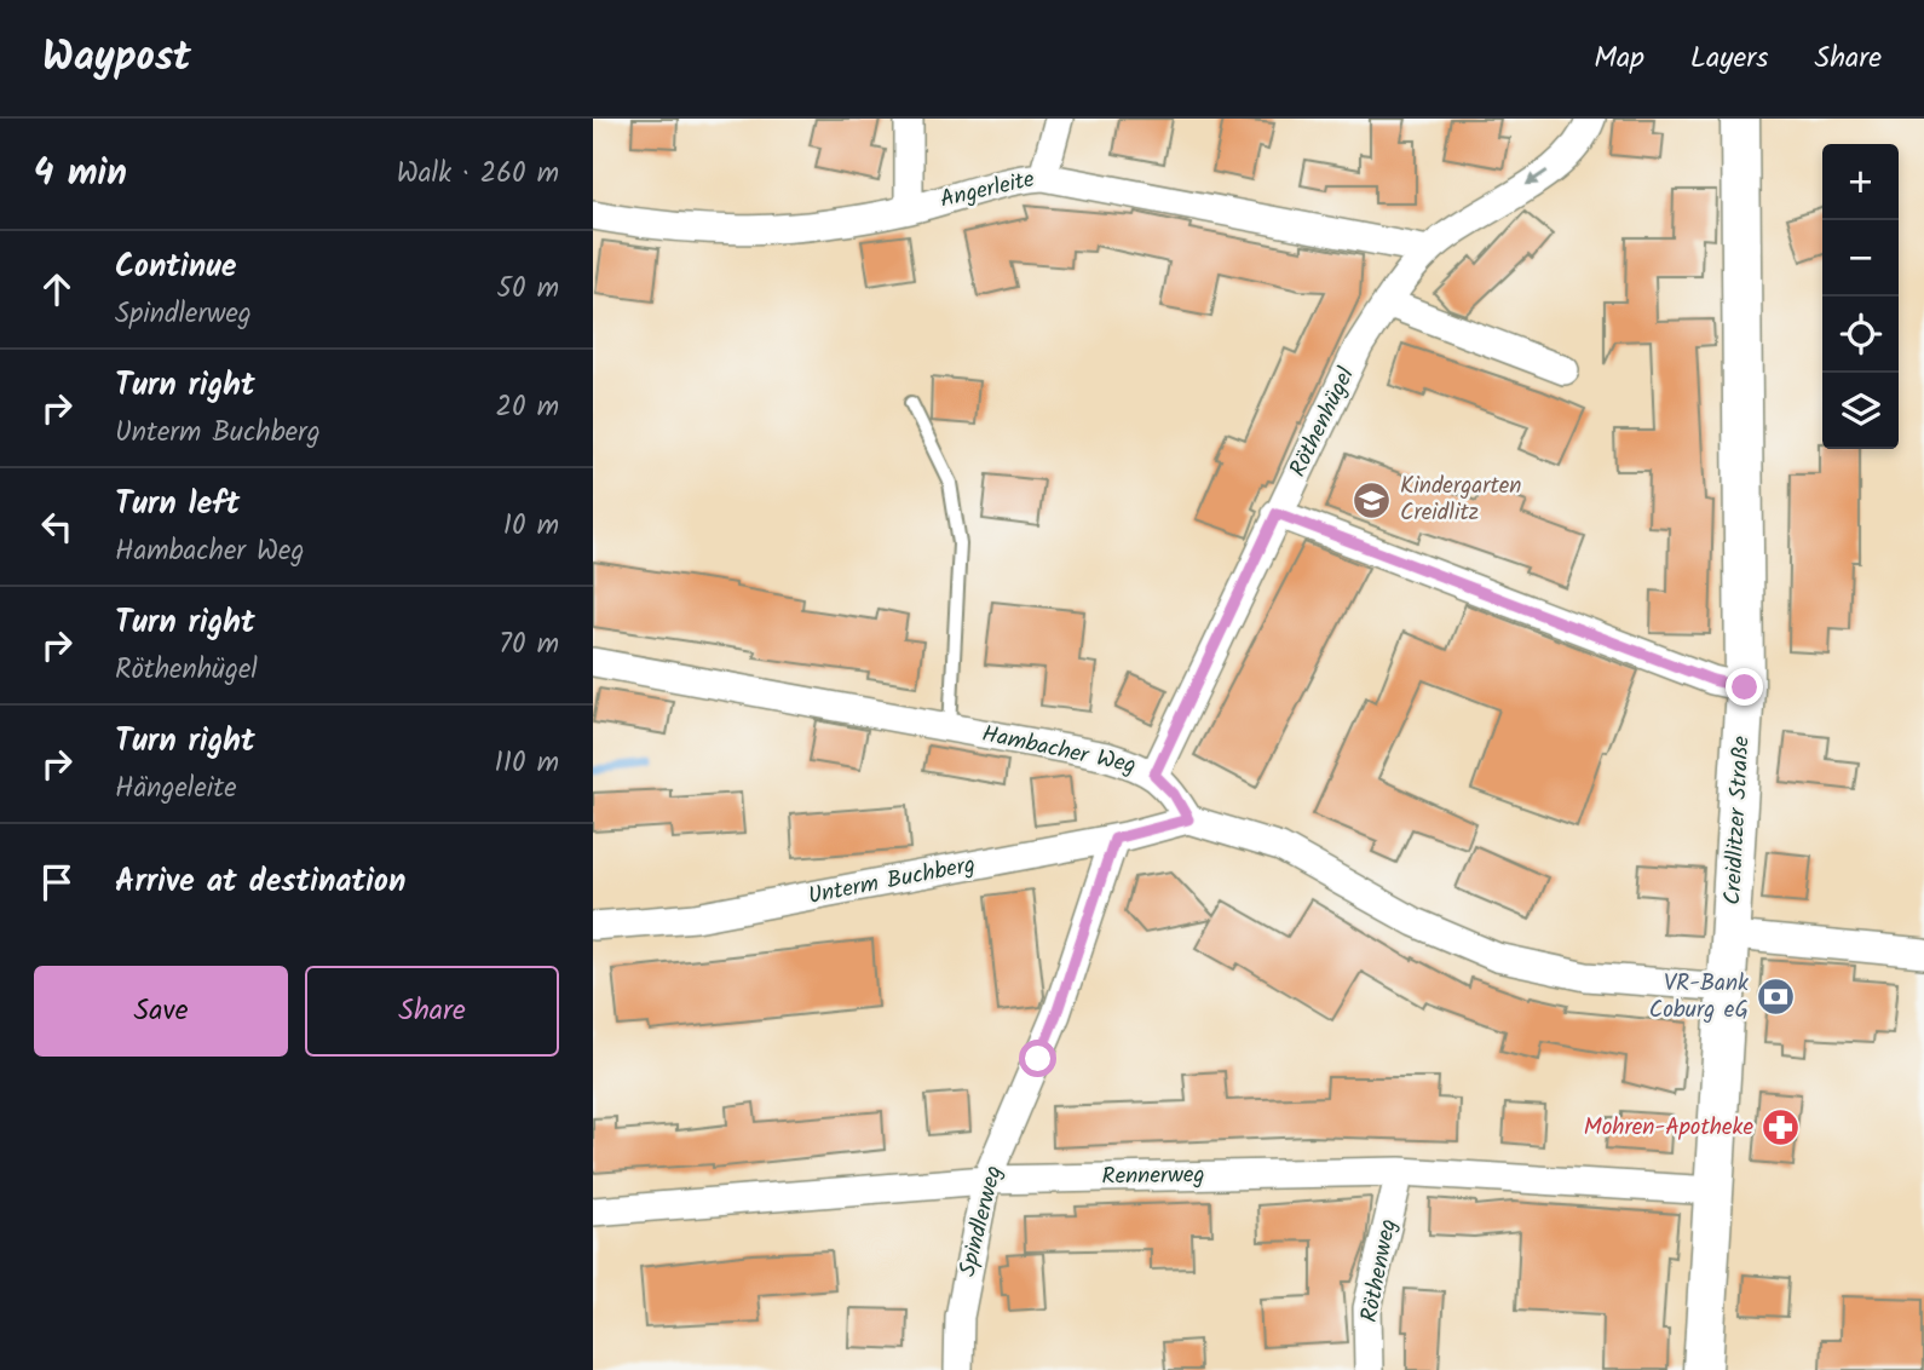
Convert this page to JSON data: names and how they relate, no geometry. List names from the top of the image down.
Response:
{
  "streets": {
    "street": [
      "Angerleite",
      "Röthenhügel",
      "Hambacher Weg",
      "Creidlitzer Straße",
      "Unterm Buchberg",
      "Rennerweg",
      "Spindlerweg",
      "Röthenweg"
    ]
  },
  "crossings": [
    ["Angerleite", "Röthenhügel"],
    ["Röthenhügel", "Hambacher Weg"],
    ["Hambacher Weg", "Unterm Buchberg"],
    ["Creidlitzer Straße", "Rennerweg"],
    ["Unterm Buchberg", "Spindlerweg"],
    ["Rennerweg", "Spindlerweg"],
    ["Rennerweg", "Röthenweg"]
  ],
  "places": {
    "school or university": ["Kindergarten Creidlitz"],
    "bank": ["VR-Bank Coburg eG"],
    "pharmacy": ["Mohren-Apotheke"]
  },
  "page": {
    "header": "Waypost",
    "nav": ["Map", "Layers", "Share"],
    "heading": ["4 min", "Walk · 260 m"],
    "map_buttons": ["+", "−"],
    "list": [
      ["Continue", "Spindlerweg", "50 m"],
      ["Turn right", "Unterm Buchberg", "20 m"],
      ["Turn left", "Hambacher Weg", "10 m"],
      ["Turn right", "Röthenhügel", "70 m"],
      ["Turn right", "Hängeleite", "110 m"],
      "Arrive at destination"
    ],
    "buttons": ["Save", "Share"]
  }
}
